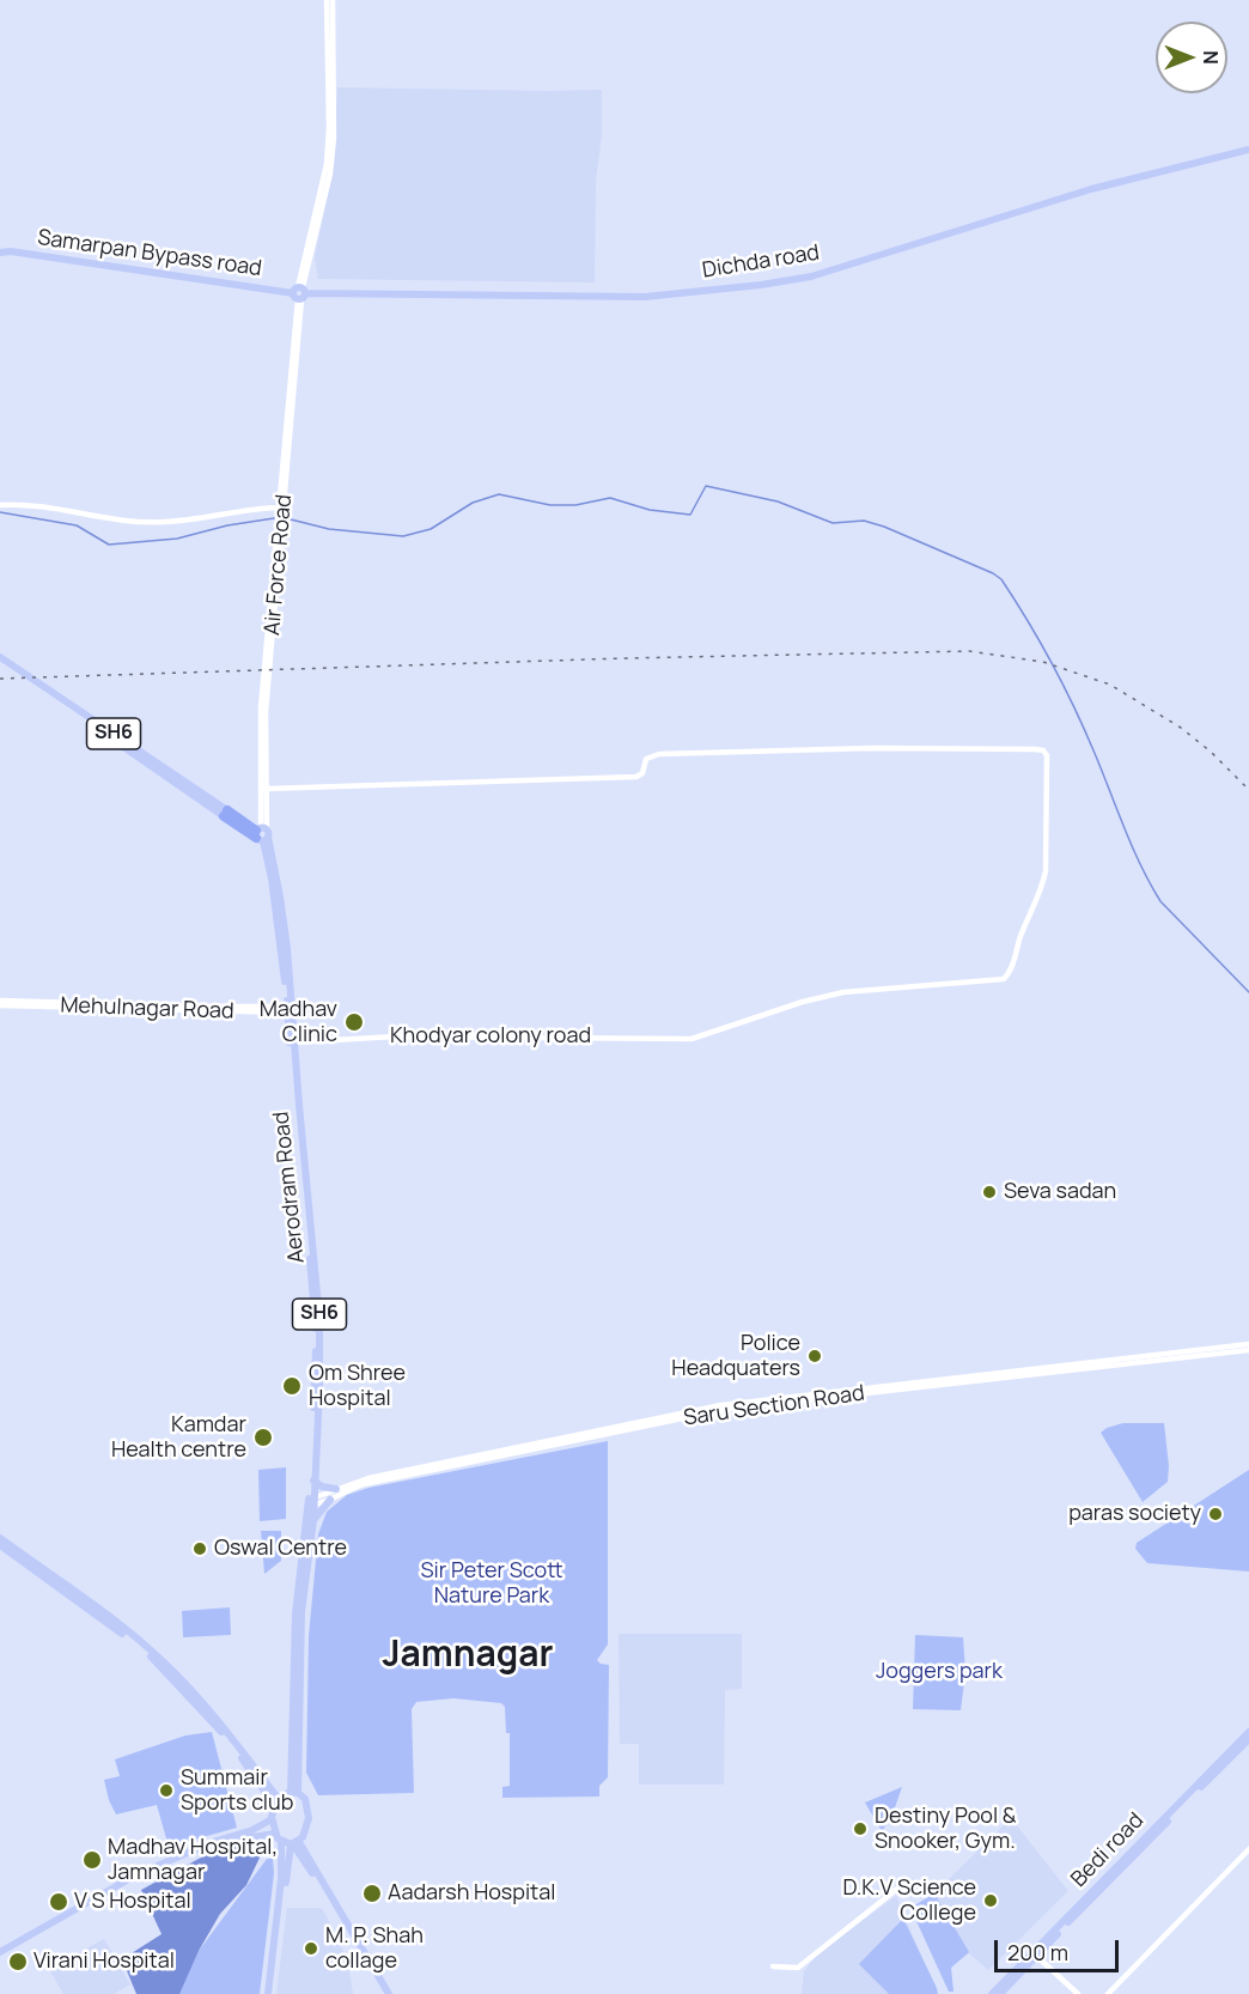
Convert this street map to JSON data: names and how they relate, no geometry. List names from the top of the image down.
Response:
{
  "streets": {
    "highway": ["SH6"],
    "main road": [
      "Samarpan Bypass road",
      "Dichda road",
      "Aerodram Road",
      "Bedi road"
    ],
    "street": [
      "Air Force Road",
      "Mehulnagar Road",
      "Khodyar colony road",
      "Saru Section Road"
    ]
  },
  "crossings": [
    ["Samarpan Bypass road", "Dichda road"],
    ["Samarpan Bypass road", "Air Force Road"],
    ["Dichda road", "Air Force Road"],
    ["Air Force Road", "SH6"],
    ["Air Force Road", "Khodyar colony road"],
    ["Air Force Road", "Aerodram Road"],
    ["SH6", "Aerodram Road"],
    ["Mehulnagar Road", "Aerodram Road"],
    ["Khodyar colony road", "Aerodram Road"],
    ["Aerodram Road", "Saru Section Road"]
  ],
  "districts": ["Jamnagar"],
  "parks": ["Sir Peter Scott Nature Park", "Joggers park"],
  "places": [
    "Madhav Clinic",
    "Seva sadan",
    "Police Headquaters",
    "Om Shree Hospital",
    "Kamdar Health centre",
    "paras society",
    "Oswal Centre",
    "Summair Sports club",
    "Destiny Pool & Snooker, Gym.",
    "Madhav Hospital, Jamnagar",
    "Aadarsh Hospital",
    "D.K.V Science College",
    "V S Hospital",
    "M. P. Shah collage",
    "Virani Hospital"
  ],
  "scale_bar": "200 m",
  "north": "right"
}
